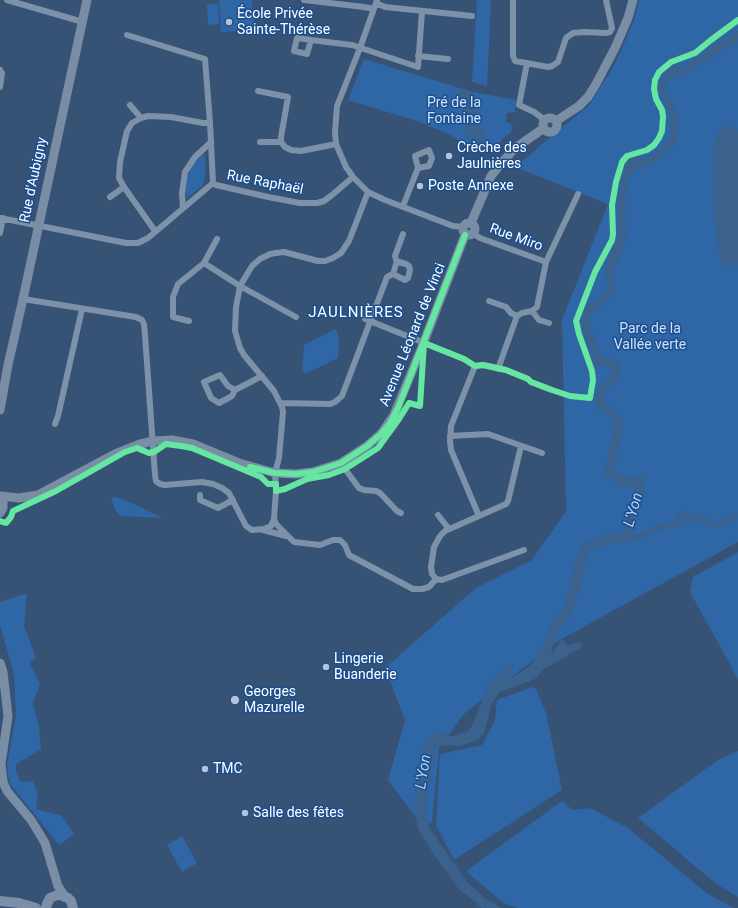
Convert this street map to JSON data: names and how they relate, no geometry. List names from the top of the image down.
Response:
{
  "streets": {
    "street": [
      "Rue d'Aubigny",
      "Rue Raphaël",
      "Rue Miro",
      "Avenue Léonard de Vinci"
    ]
  },
  "crossings": [
    ["Rue Miro", "Avenue Léonard de Vinci"]
  ],
  "districts": ["JAULNIÈRES"],
  "water": ["L'Yon"],
  "parks": ["Pré de la Fontaine", "Parc de la Vallée verte"],
  "places": [
    "École Privée Sainte-Thérèse",
    "Crèche des Jaulnières",
    "Poste Annexe",
    "Lingerie Buanderie",
    "Georges Mazurelle",
    "TMC",
    "Salle des fêtes"
  ]
}
